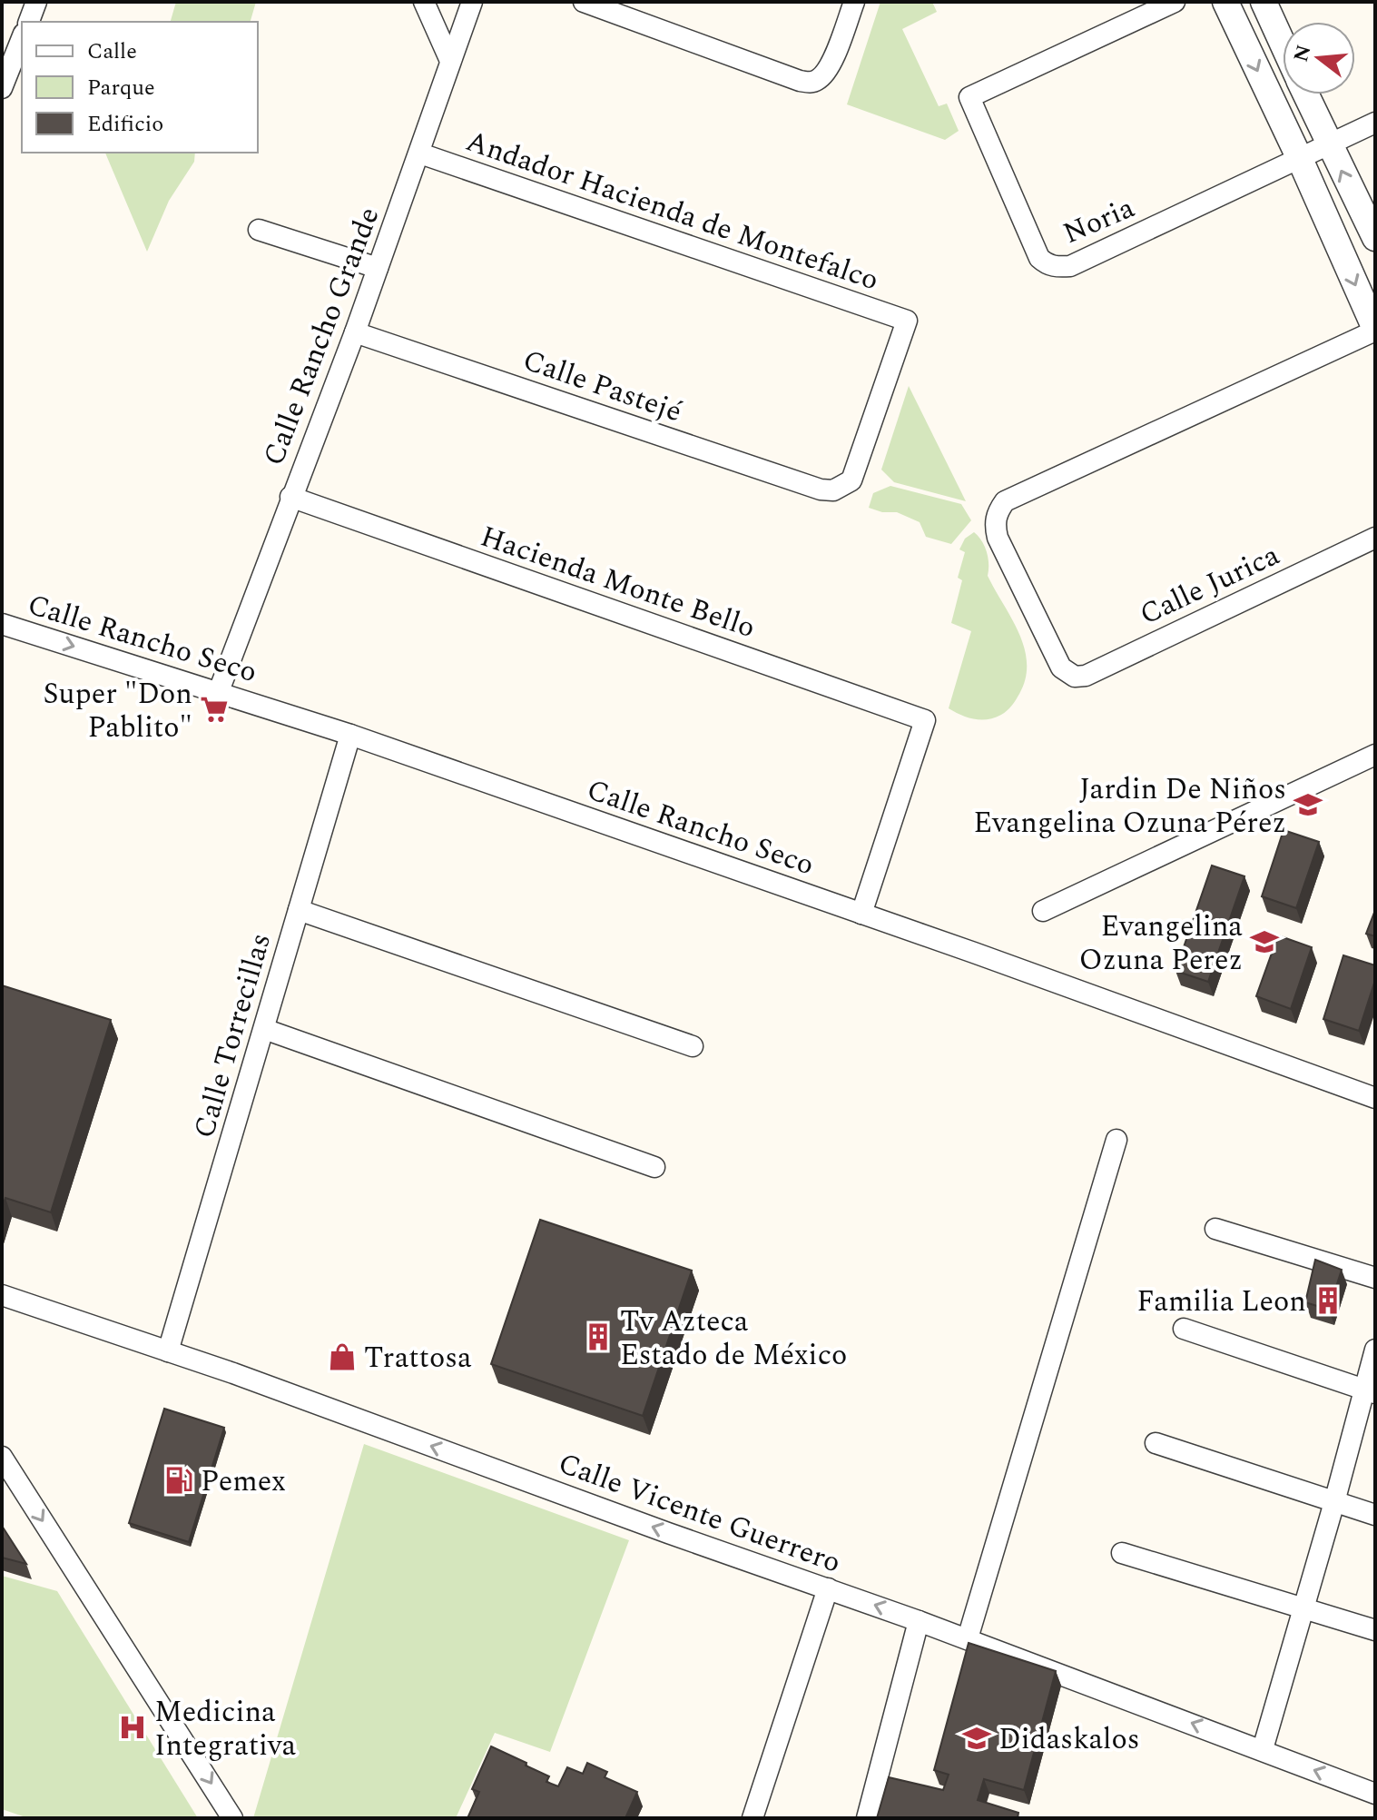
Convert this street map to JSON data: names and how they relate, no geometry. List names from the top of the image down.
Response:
{
  "streets": {
    "street": [
      "Andador Hacienda de Montefalco",
      "Noria",
      "Calle Rancho Grande",
      "Calle Pastejé",
      "Hacienda Monte Bello",
      "Calle Jurica",
      "Calle Rancho Seco",
      "Calle Torrecillas",
      "Calle Vicente Guerrero"
    ]
  },
  "crossings": [
    ["Andador Hacienda de Montefalco", "Calle Rancho Grande"],
    ["Andador Hacienda de Montefalco", "Calle Pastejé"],
    ["Calle Rancho Grande", "Calle Pastejé"],
    ["Calle Rancho Grande", "Hacienda Monte Bello"],
    ["Calle Rancho Grande", "Calle Rancho Seco"],
    ["Hacienda Monte Bello", "Calle Rancho Seco"],
    ["Calle Rancho Seco", "Calle Torrecillas"],
    ["Calle Torrecillas", "Calle Vicente Guerrero"]
  ],
  "one_way": ["Calle Vicente Guerrero"],
  "places": {
    "supermarket": ["Super \"Don Pablito\""],
    "school or university": ["Jardin De Niños Evangelina Ozuna Pérez", "Evangelina Ozuna Perez", "Didaskalos"],
    "building": ["Familia Leon", "Tv Azteca Estado de México"],
    "shop": ["Trattosa"],
    "fuel station": ["Pemex"],
    "hospital": ["Medicina Integrativa"]
  },
  "legend": ["Calle", "Parque", "Edificio"],
  "north": "left"
}
